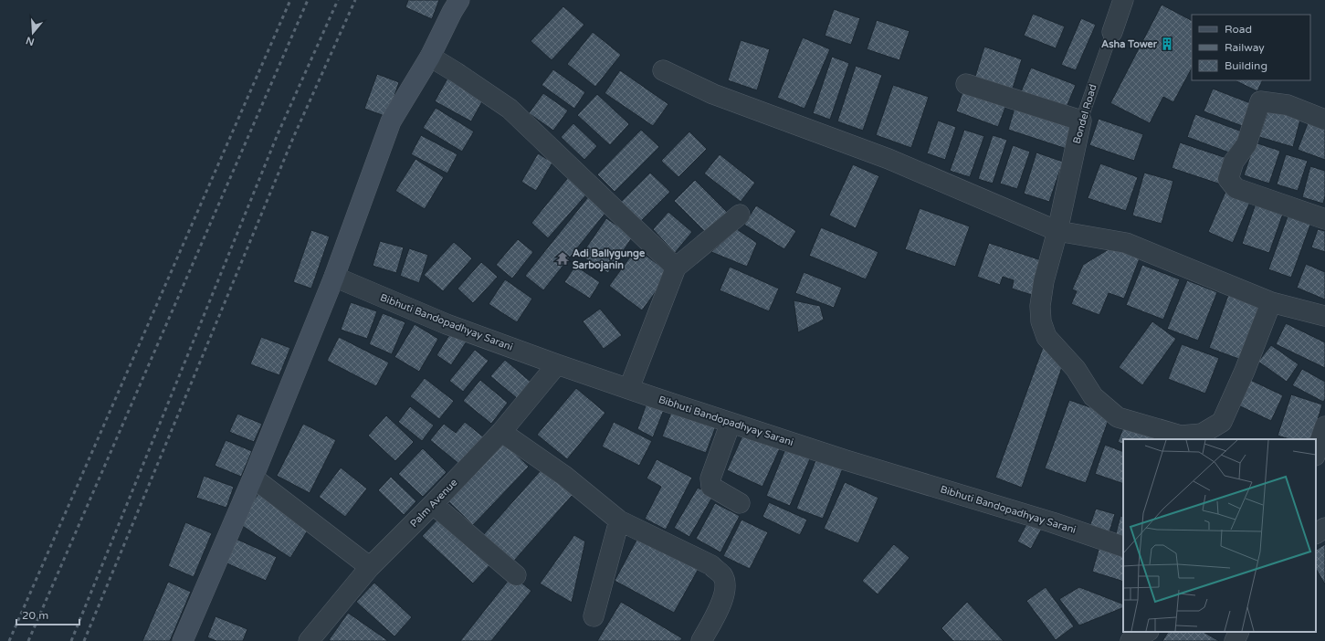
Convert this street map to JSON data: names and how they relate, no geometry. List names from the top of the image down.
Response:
{
  "streets": {
    "street": ["Bondel Road", "Bibhuti Bandopadhyay Sarani", "Palm Avenue"]
  },
  "crossings": [
    ["Bibhuti Bandopadhyay Sarani", "Palm Avenue"]
  ],
  "places": {
    "building": ["Asha Tower"],
    "temple": ["Adi Ballygunge Sarbojanin"]
  },
  "legend": ["Road", "Railway", "Building"],
  "scale_bar": "20 m",
  "north": "bottom"
}
